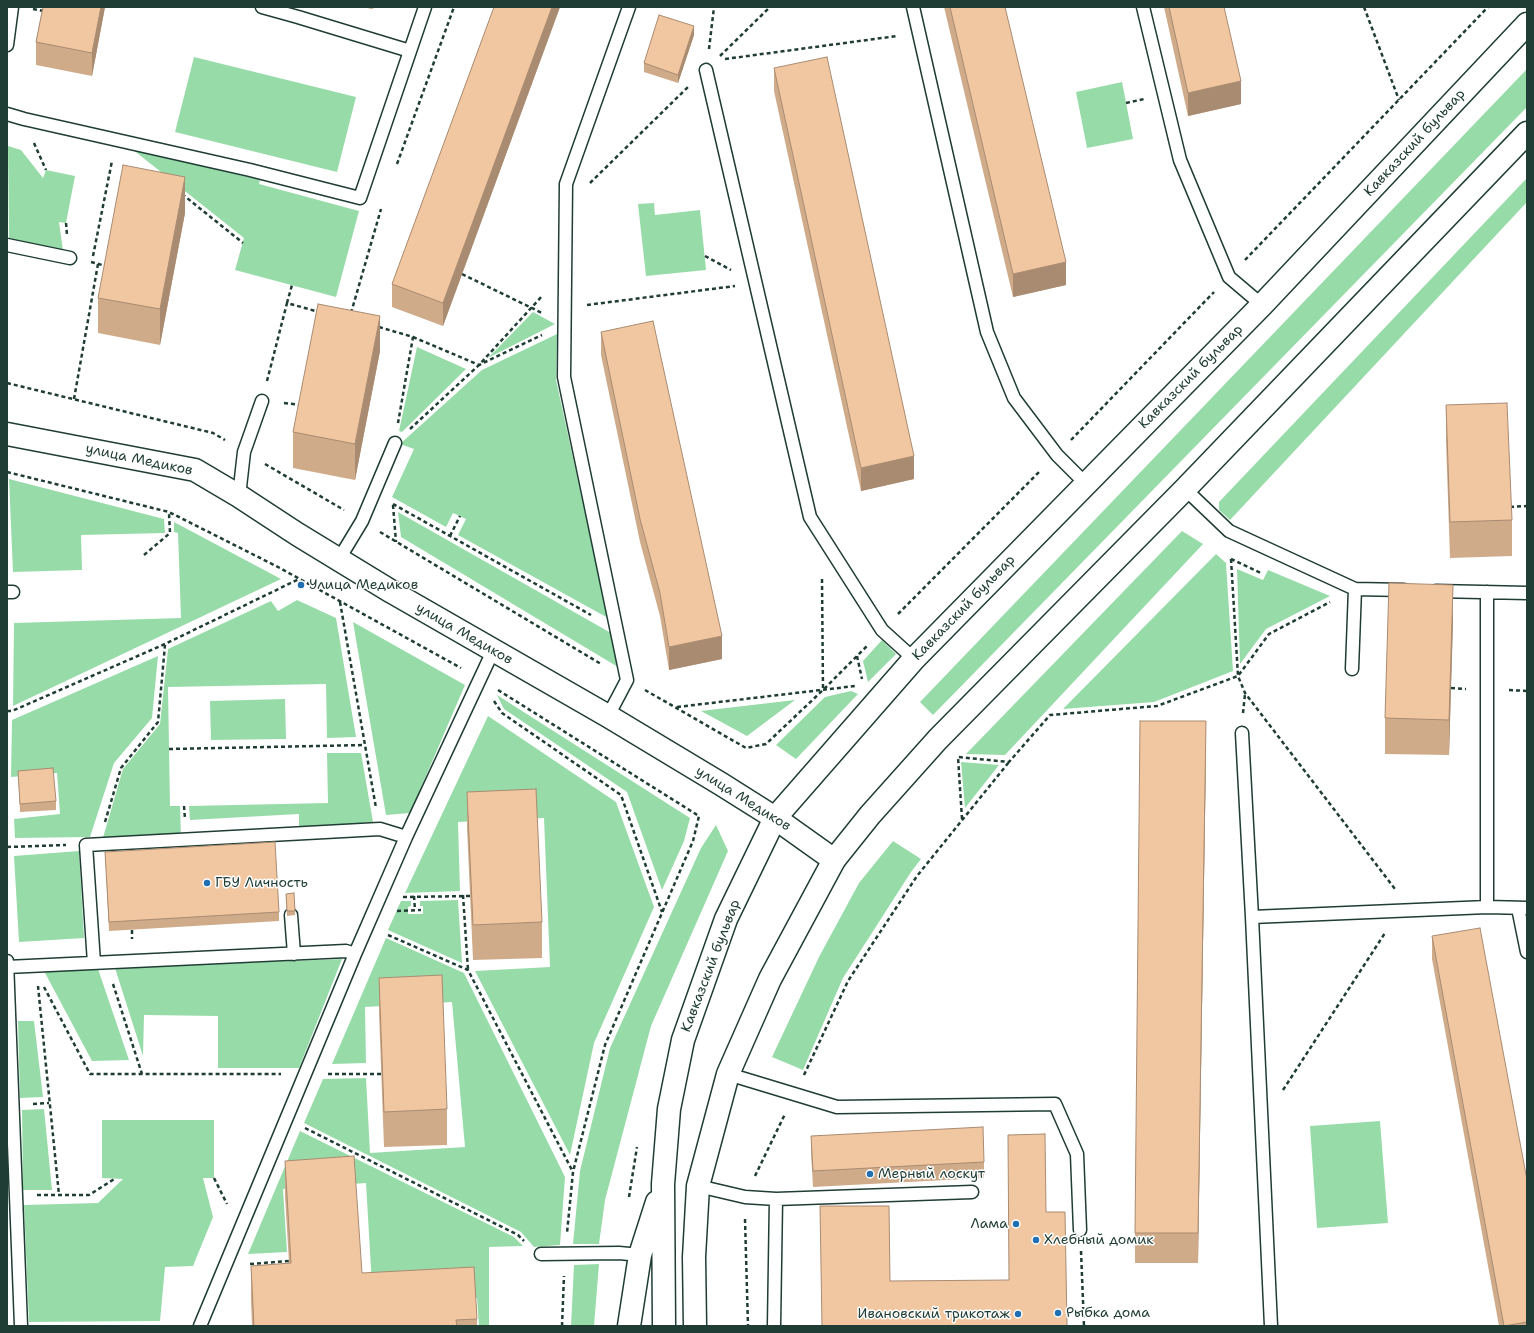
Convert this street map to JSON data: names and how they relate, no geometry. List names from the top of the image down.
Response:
{
  "streets": {
    "main road": ["Кавказский бульвар", "улица Медиков"]
  },
  "crossings": [
    ["Кавказский бульвар", "улица Медиков"]
  ],
  "places": [
    "Улица Медиков",
    "ГБУ Личность",
    "Мерный лоскут",
    "Лама",
    "Хлебный домик",
    "Рыбка дома",
    "Ивановский трикотаж"
  ]
}
